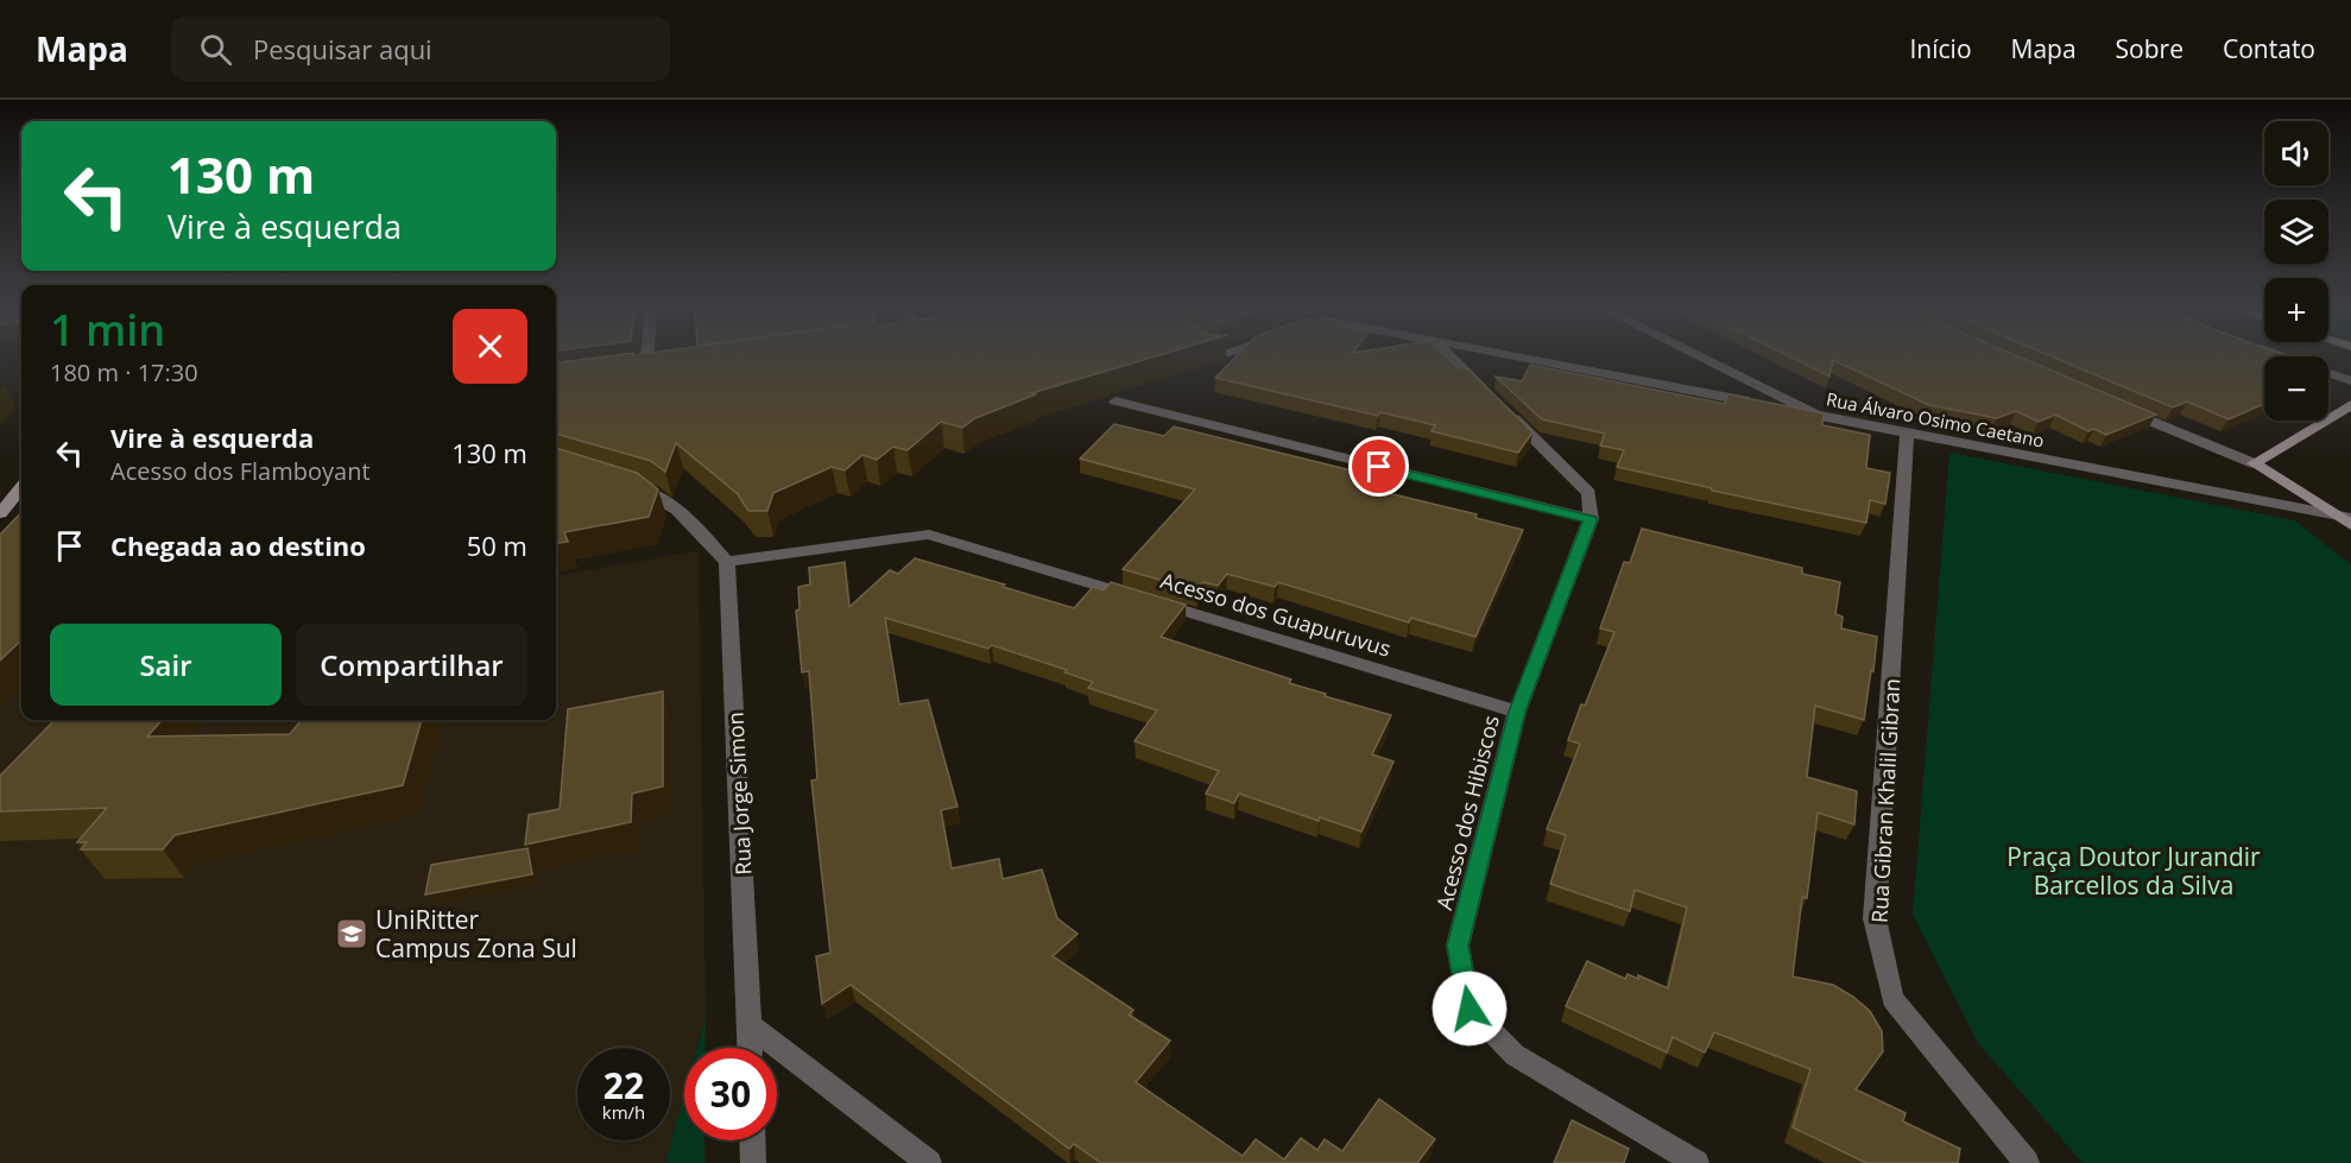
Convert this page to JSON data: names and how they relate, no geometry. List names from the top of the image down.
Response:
{
  "streets": {
    "street": [
      "Rua Álvaro Osimo Caetano",
      "Acesso dos Guapuruvus",
      "Rua Jorge Simon",
      "Rua Gibran Khalil Gibran",
      "Acesso dos Hibiscos"
    ]
  },
  "crossings": [
    ["Rua Álvaro Osimo Caetano", "Rua Gibran Khalil Gibran"],
    ["Acesso dos Guapuruvus", "Rua Jorge Simon"],
    ["Acesso dos Guapuruvus", "Acesso dos Hibiscos"]
  ],
  "parks": ["Praça Doutor Jurandir Barcellos da Silva"],
  "places": {
    "school or university": ["UniRitter Campus Zona Sul"]
  },
  "page": {
    "header": "Mapa",
    "search": "Pesquisar aqui",
    "nav": [
      "Início",
      "Mapa",
      "Sobre",
      "Contato"
    ],
    "map_buttons": ["+", "−"],
    "turn": ["130 m", "Vire à esquerda"],
    "heading": ["1 min", "180 m · 17:30"],
    "list": [
      {
        "name": "Vire à esquerda",
        "note": "Acesso dos Flamboyant",
        "value": "130 m"
      },
      {
        "name": "Chegada ao destino",
        "value": "50 m"
      }
    ],
    "buttons": ["Sair", "Compartilhar"],
    "speed": "22 km/h",
    "limit": "30"
  }
}
